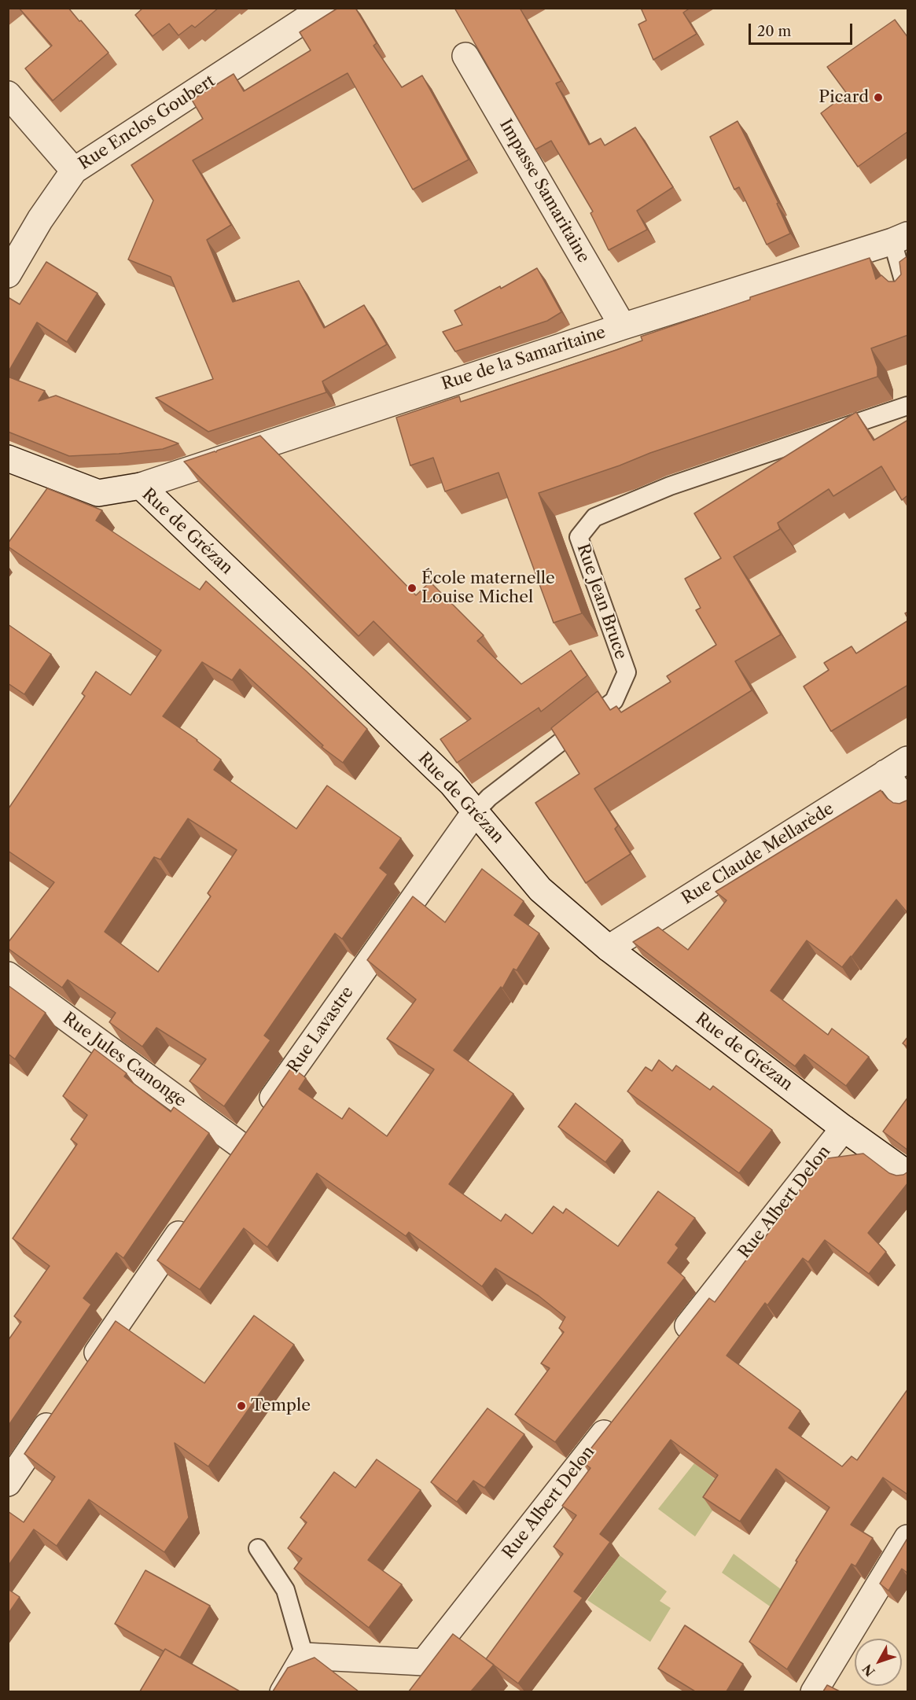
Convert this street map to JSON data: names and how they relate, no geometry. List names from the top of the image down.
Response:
{
  "streets": {
    "street": [
      "Rue Enclos Goubert",
      "Impasse Samaritaine",
      "Rue de la Samaritaine",
      "Rue de Grézan",
      "Rue Claude Mellarède",
      "Rue Lavastre",
      "Rue Jules Canonge",
      "Rue Albert Delon"
    ],
    "lane": ["Rue Jean Bruce"]
  },
  "crossings": [
    ["Impasse Samaritaine", "Rue de la Samaritaine"],
    ["Rue de la Samaritaine", "Rue de Grézan"],
    ["Rue de Grézan", "Rue Jean Bruce"],
    ["Rue de Grézan", "Rue Claude Mellarède"],
    ["Rue de Grézan", "Rue Lavastre"],
    ["Rue de Grézan", "Rue Albert Delon"],
    ["Rue Jean Bruce", "Rue Lavastre"],
    ["Rue Lavastre", "Rue Jules Canonge"]
  ],
  "places": ["Picard", "École maternelle Louise Michel", "Temple"],
  "scale_bar": "20 m",
  "north": "bottom left"
}
